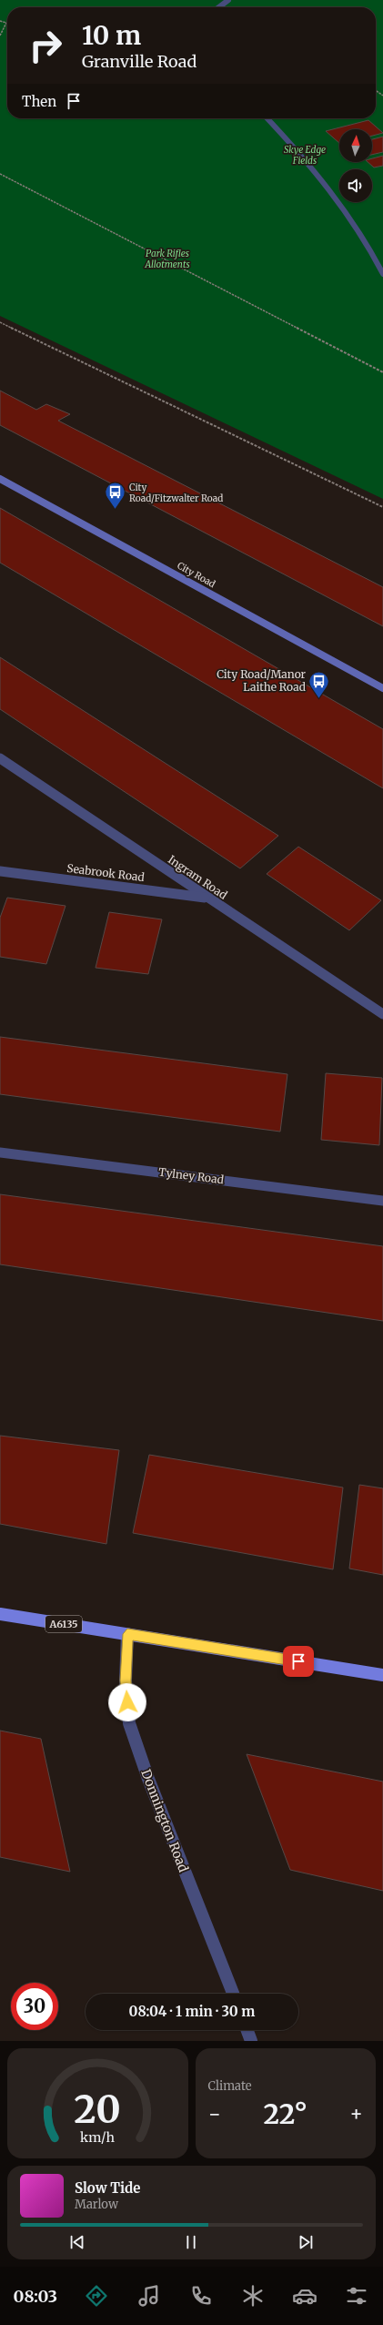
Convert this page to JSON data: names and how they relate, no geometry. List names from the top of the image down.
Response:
{
  "streets": {
    "main road": ["City Road", "A6135"],
    "street": [
      "Seabrook Road",
      "Ingram Road",
      "Tylney Road",
      "Donnington Road"
    ]
  },
  "crossings": [
    ["Seabrook Road", "Ingram Road"],
    ["A6135", "Donnington Road"]
  ],
  "parks": ["Skye Edge Fields", "Park Rifles Allotments"],
  "places": {
    "bus stop": ["City Road/Fitzwalter Road", "City Road/Manor Laithe Road"]
  },
  "north": "top",
  "page": {
    "turn": ["10 m", "Granville Road"],
    "then": "Then",
    "limit": "30",
    "trip": "08:04 · 1 min · 30 m",
    "tile": "Climate",
    "heat": ["−", "22°", "+"],
    "song": ["Slow Tide", "Marlow"],
    "tabs": "08:03",
    "gauge": ["20", "km/h"]
  }
}
